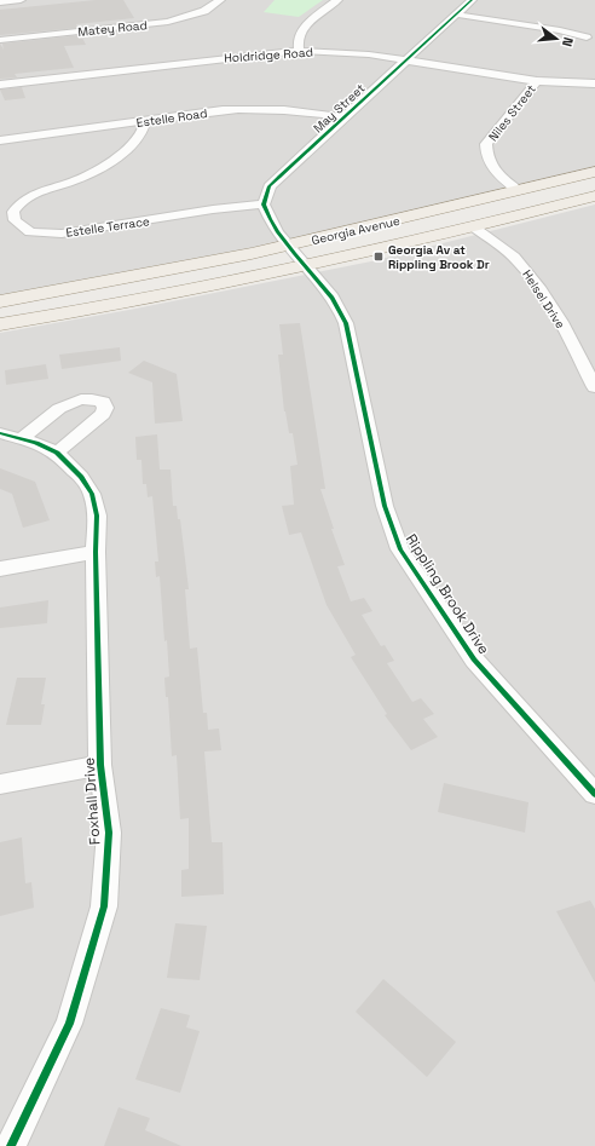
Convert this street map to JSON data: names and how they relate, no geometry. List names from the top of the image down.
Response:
{
  "streets": {
    "main road": ["Georgia Avenue"],
    "street": [
      "Matey Road",
      "Holdridge Road",
      "May Street",
      "Niles Street",
      "Estelle Road",
      "Estelle Terrace",
      "Helsel Drive",
      "Rippling Brook Drive",
      "Foxhall Drive"
    ]
  },
  "crossings": [
    ["Holdridge Road", "May Street"],
    ["Holdridge Road", "Niles Street"],
    ["May Street", "Estelle Road"],
    ["May Street", "Estelle Terrace"],
    ["Niles Street", "Georgia Avenue"],
    ["Estelle Road", "Estelle Terrace"],
    ["Georgia Avenue", "Helsel Drive"],
    ["Georgia Avenue", "Rippling Brook Drive"]
  ],
  "places": {
    "transit": ["Georgia Av at Rippling Brook Dr"]
  },
  "north": "right"
}
